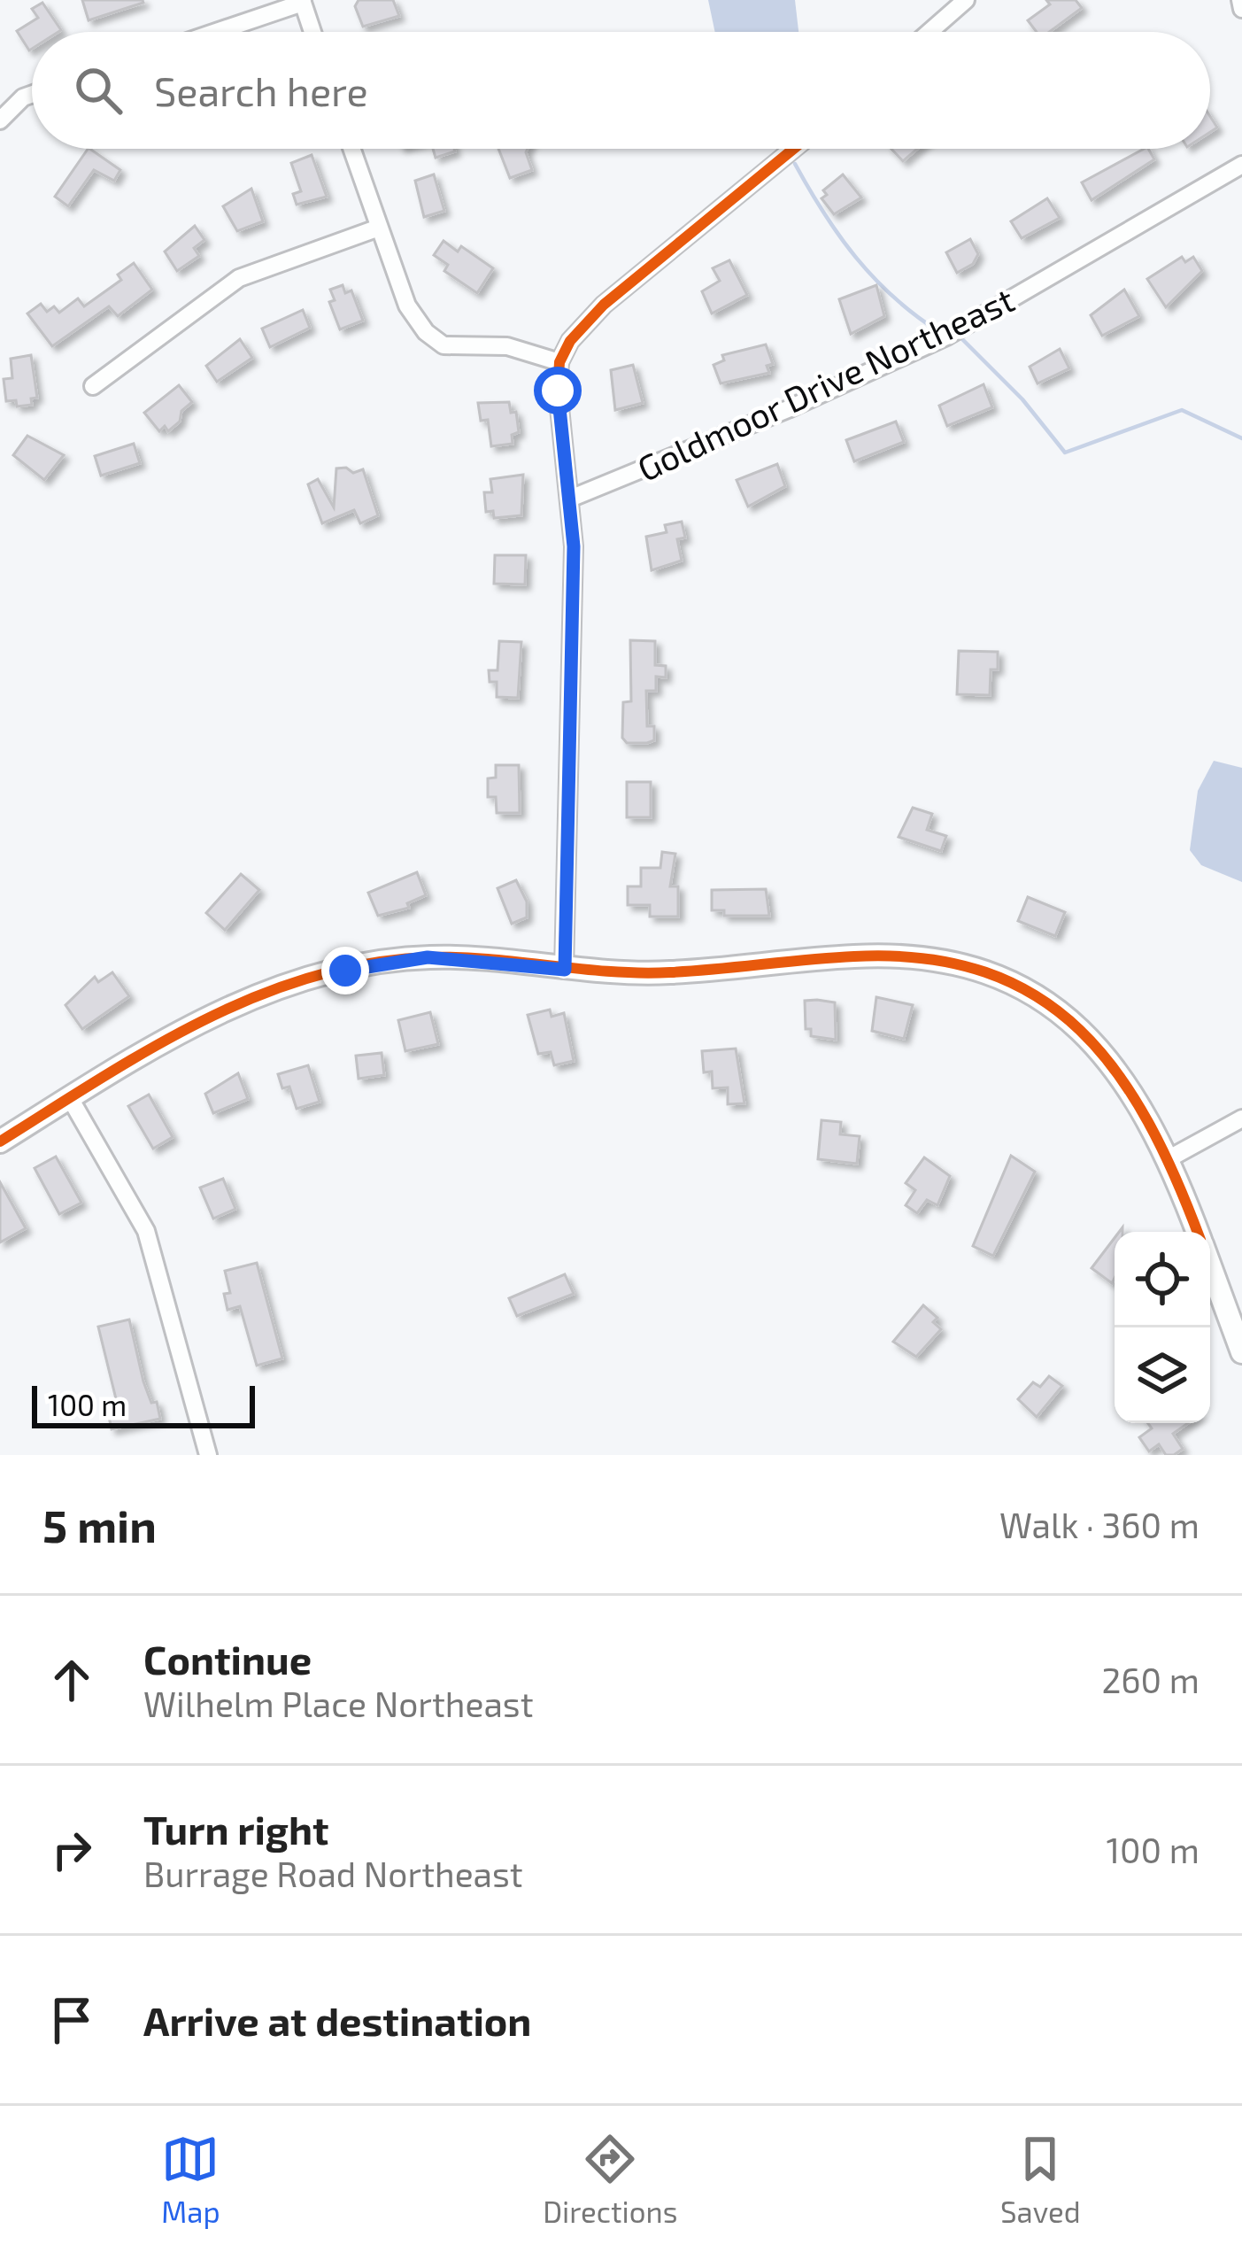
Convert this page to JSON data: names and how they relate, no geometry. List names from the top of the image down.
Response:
{
  "streets": {
    "street": ["Goldmoor Drive Northeast"]
  },
  "scale_bar": "100 m",
  "page": {
    "search": "Search here",
    "scale": "100 m",
    "heading": ["5 min", "Walk · 360 m"],
    "list": [
      ["Continue", "Wilhelm Place Northeast", "260 m"],
      ["Turn right", "Burrage Road Northeast", "100 m"],
      "Arrive at destination"
    ],
    "nav": ["Map", "Directions", "Saved"]
  }
}
